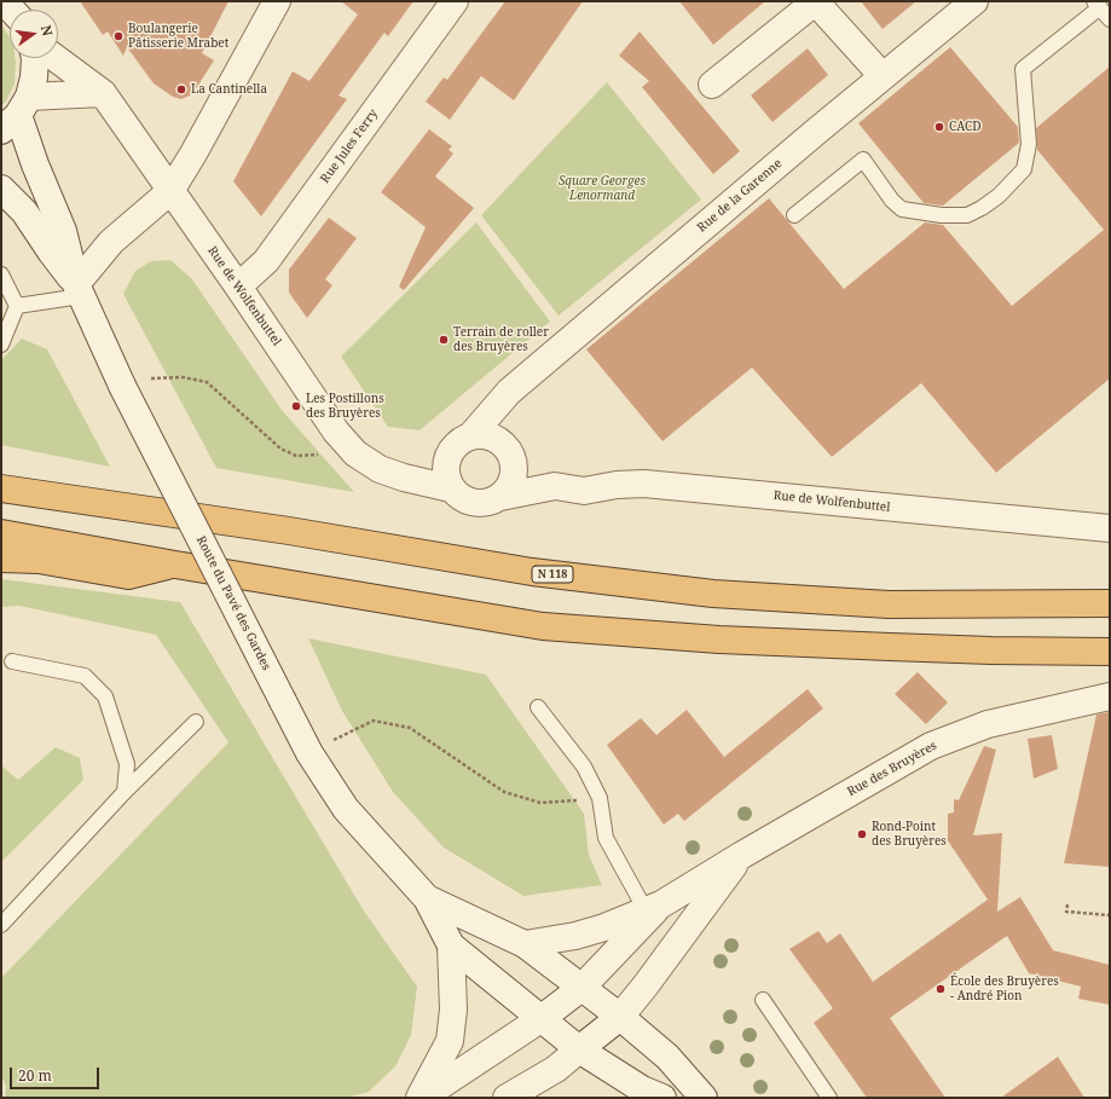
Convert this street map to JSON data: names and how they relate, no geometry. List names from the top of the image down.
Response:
{
  "streets": {
    "highway": ["N 118"],
    "street": [
      "Rue Jules Ferry",
      "Rue de la Garenne",
      "Rue de Wolfenbuttel",
      "Route du Pavé des Gardes",
      "Rue des Bruyères"
    ]
  },
  "crossings": [
    ["Rue Jules Ferry", "Rue de Wolfenbuttel"],
    ["Rue de la Garenne", "Rue de Wolfenbuttel"],
    ["Route du Pavé des Gardes", "Rue des Bruyères"]
  ],
  "parks": ["Square Georges Lenormand"],
  "places": [
    "Boulangerie Pâtisserie Mrabet",
    "La Cantinella",
    "CACD",
    "Terrain de roller des Bruyères",
    "Les Postillons des Bruyères",
    "Rond-Point des Bruyères",
    "École des Bruyères - André Pion"
  ],
  "scale_bar": "20 m",
  "north": "right"
}
